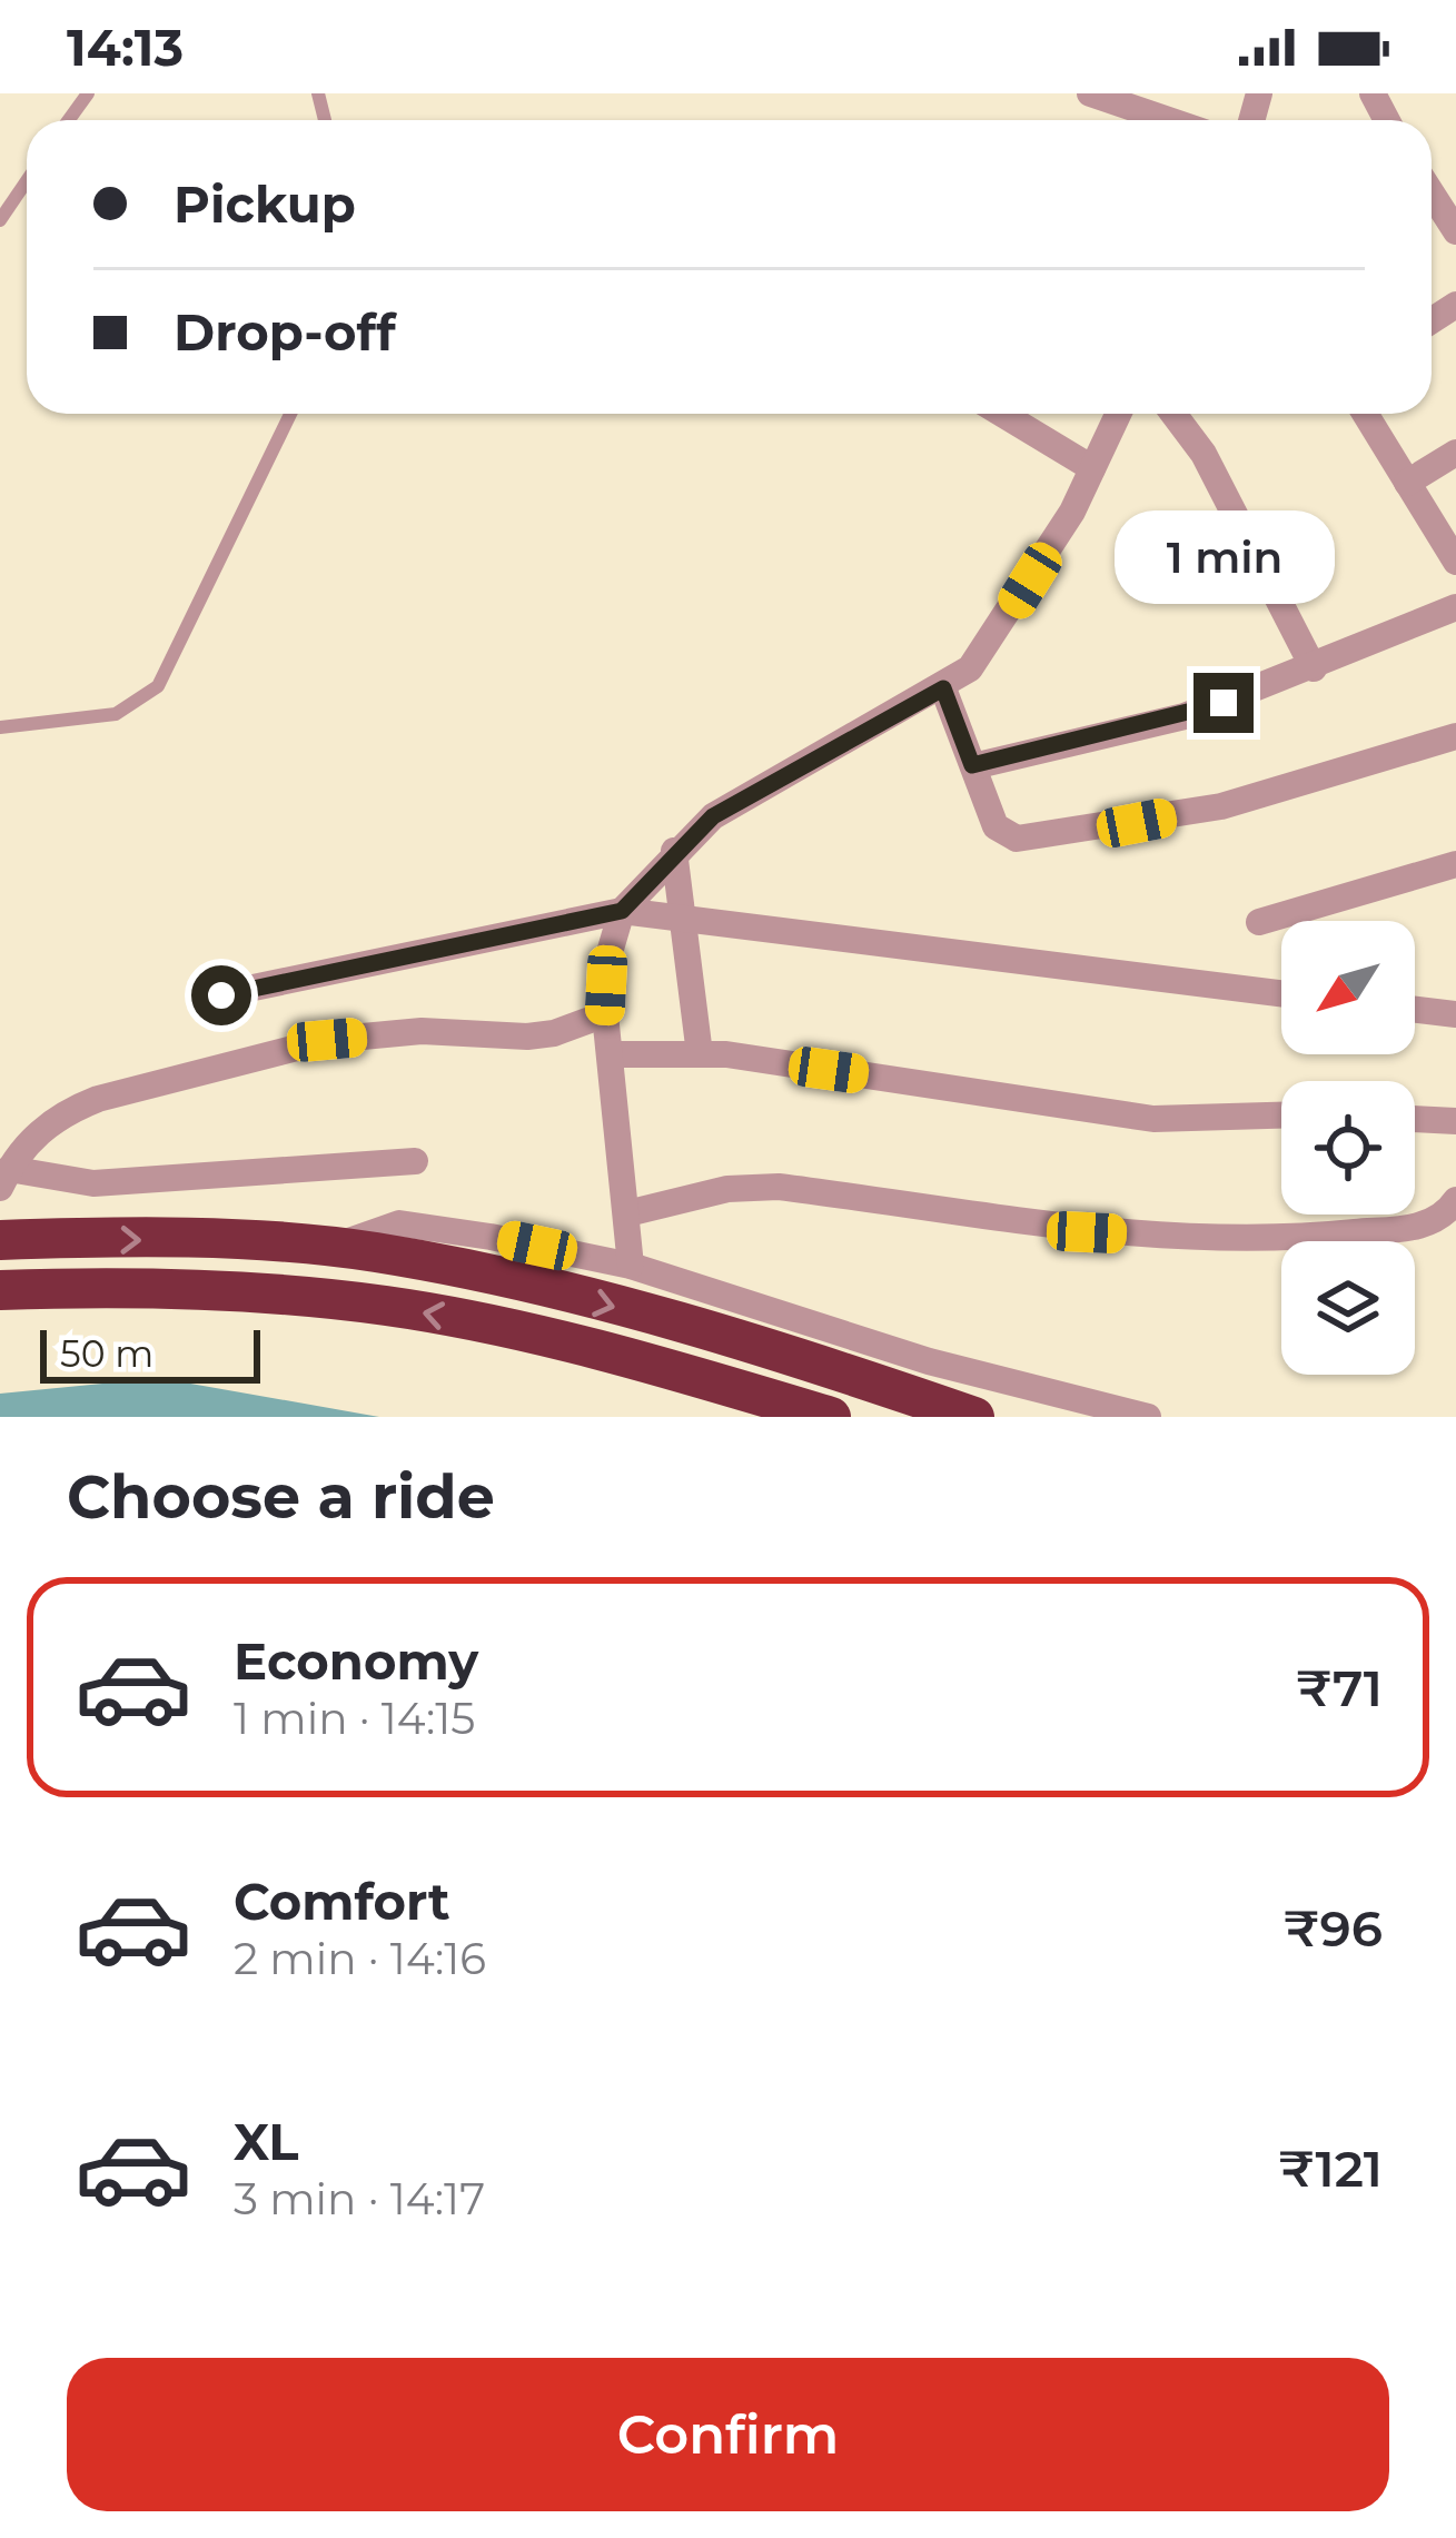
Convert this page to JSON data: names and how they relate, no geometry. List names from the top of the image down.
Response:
{
  "scale_bar": "50 m",
  "north": "bottom left",
  "page": {
    "status": "14:13",
    "banner": ["Pickup", "Drop-off"],
    "bubble": "1 min",
    "scale": "50 m",
    "heading": "Choose a ride",
    "list": [
      {
        "name": "Economy",
        "note": "1 min · 14:15",
        "value": "₹71"
      },
      {
        "name": "Comfort",
        "note": "2 min · 14:16",
        "value": "₹96"
      },
      {
        "name": "XL",
        "note": "3 min · 14:17",
        "value": "₹121"
      }
    ],
    "buttons": "Confirm"
  }
}
